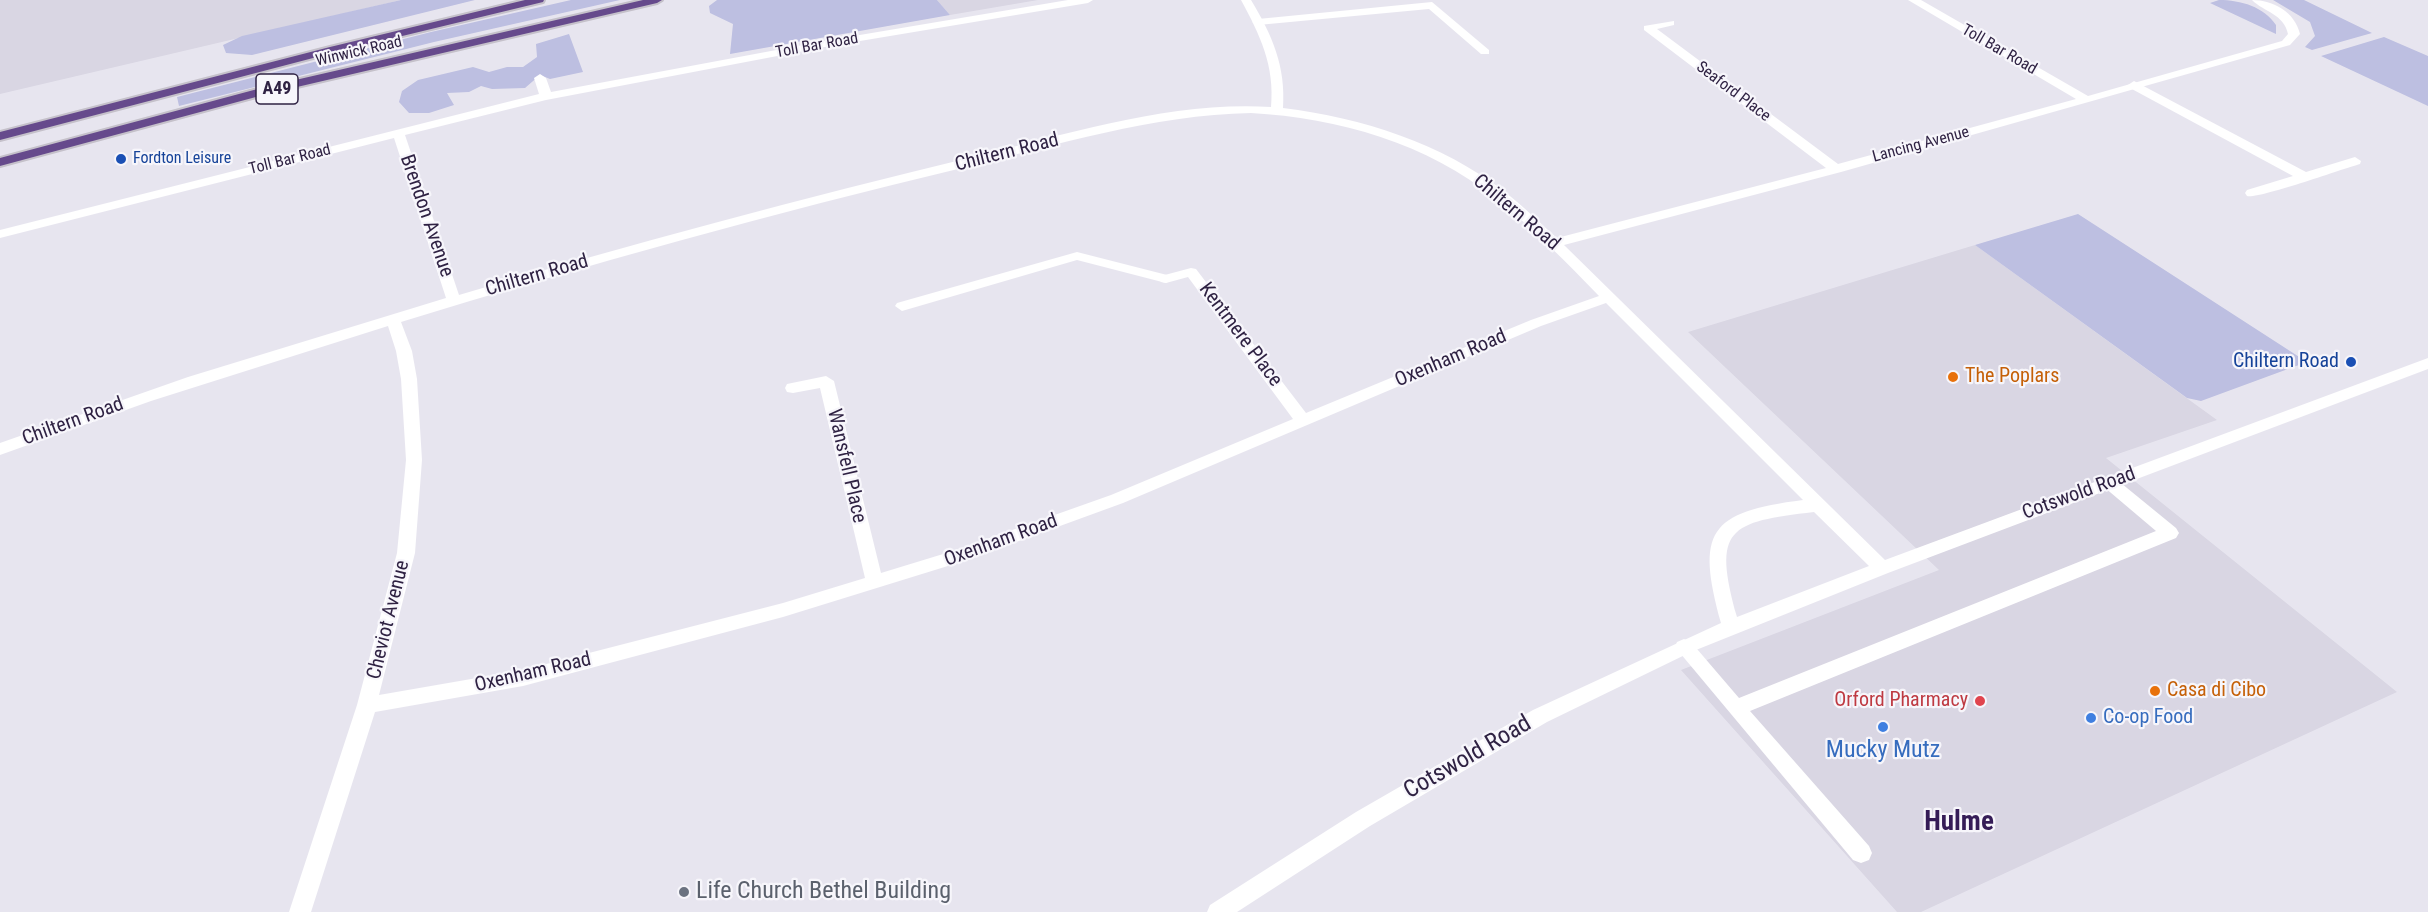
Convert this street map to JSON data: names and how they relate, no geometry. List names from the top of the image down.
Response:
{
  "streets": {
    "highway": ["Winwick Road", "A49"],
    "street": [
      "Toll Bar Road",
      "Seaford Place",
      "Lancing Avenue",
      "Chiltern Road",
      "Brendon Avenue",
      "Kentmere Place",
      "Oxenham Road",
      "Wansfell Place",
      "Cotswold Road",
      "Cheviot Avenue"
    ]
  },
  "crossings": [
    ["Toll Bar Road", "Lancing Avenue"],
    ["Toll Bar Road", "Brendon Avenue"],
    ["Seaford Place", "Lancing Avenue"],
    ["Lancing Avenue", "Chiltern Road"],
    ["Chiltern Road", "Brendon Avenue"],
    ["Chiltern Road", "Oxenham Road"],
    ["Chiltern Road", "Cotswold Road"],
    ["Chiltern Road", "Cheviot Avenue"],
    ["Kentmere Place", "Oxenham Road"],
    ["Oxenham Road", "Wansfell Place"],
    ["Oxenham Road", "Cheviot Avenue"]
  ],
  "districts": ["Hulme"],
  "places": [
    "Fordton Leisure",
    "Chiltern Road",
    "The Poplars",
    "Casa di Cibo",
    "Orford Pharmacy",
    "Co-op Food",
    "Mucky Mutz",
    "Life Church Bethel Building"
  ]
}
